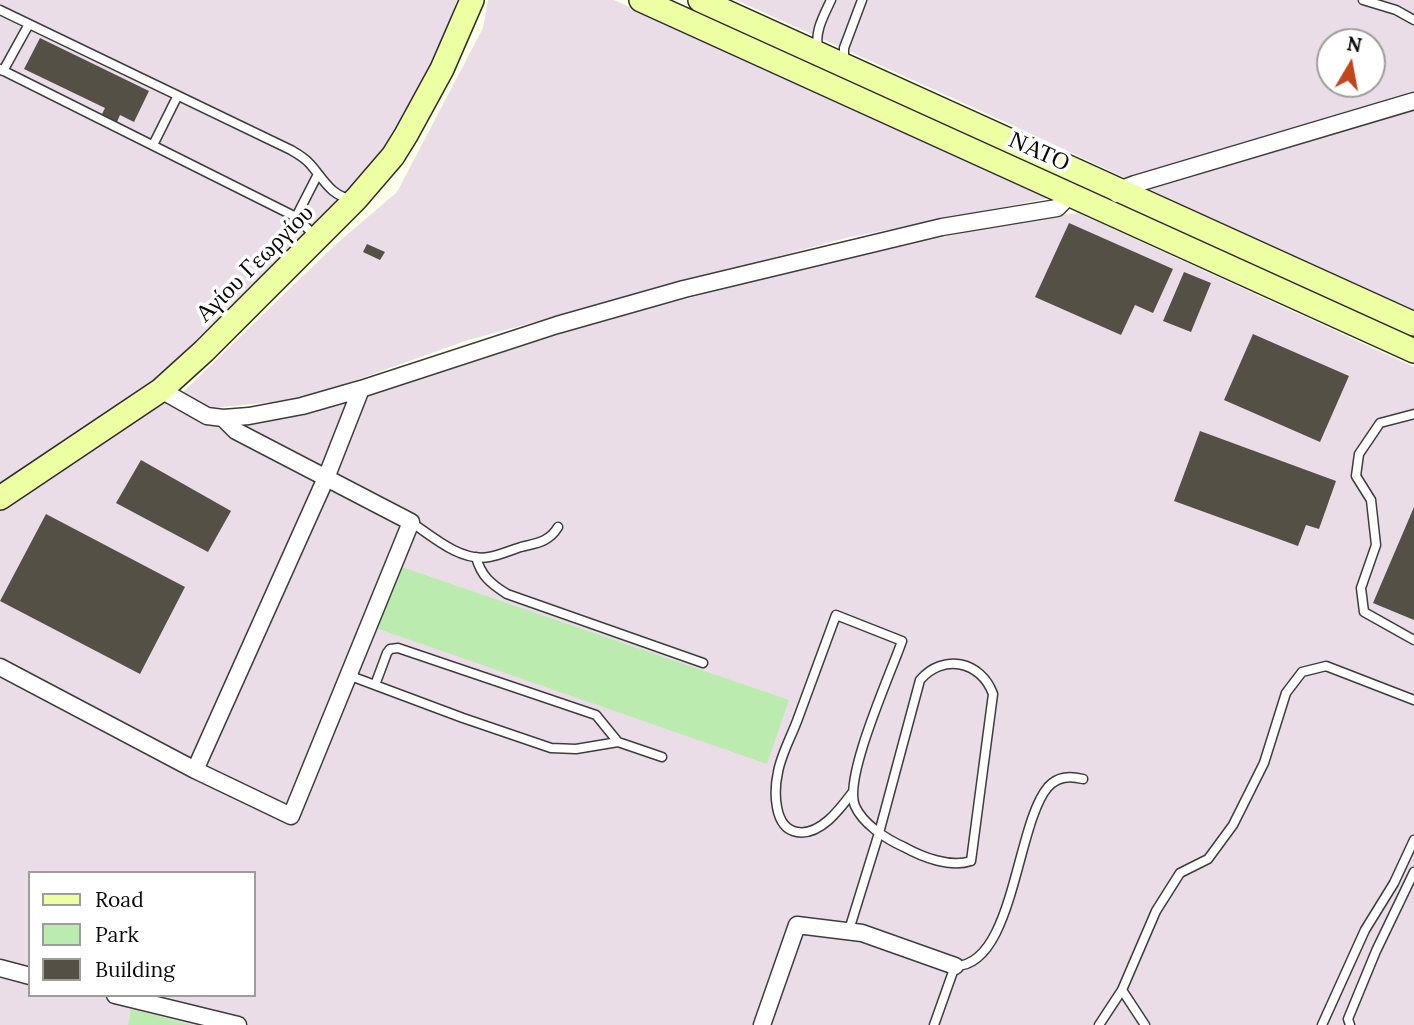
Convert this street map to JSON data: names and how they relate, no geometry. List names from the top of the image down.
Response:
{
  "streets": {
    "main road": ["ΝΑΤΟ", "Αγίου Γεωργίου"]
  },
  "legend": ["Road", "Park", "Building"],
  "north": "top"
}
